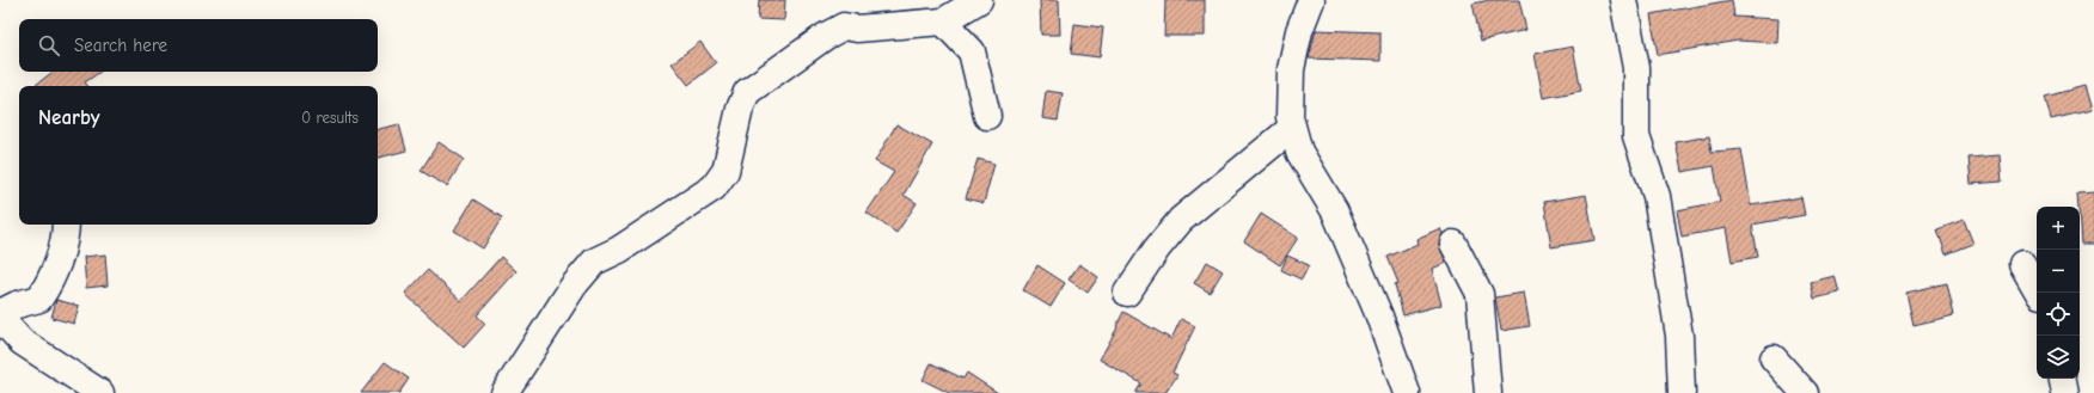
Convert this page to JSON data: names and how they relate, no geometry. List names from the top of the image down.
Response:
{
  "page": {
    "search": "Search here",
    "heading": ["Nearby", "0 results"],
    "map_buttons": ["+", "−"]
  }
}
